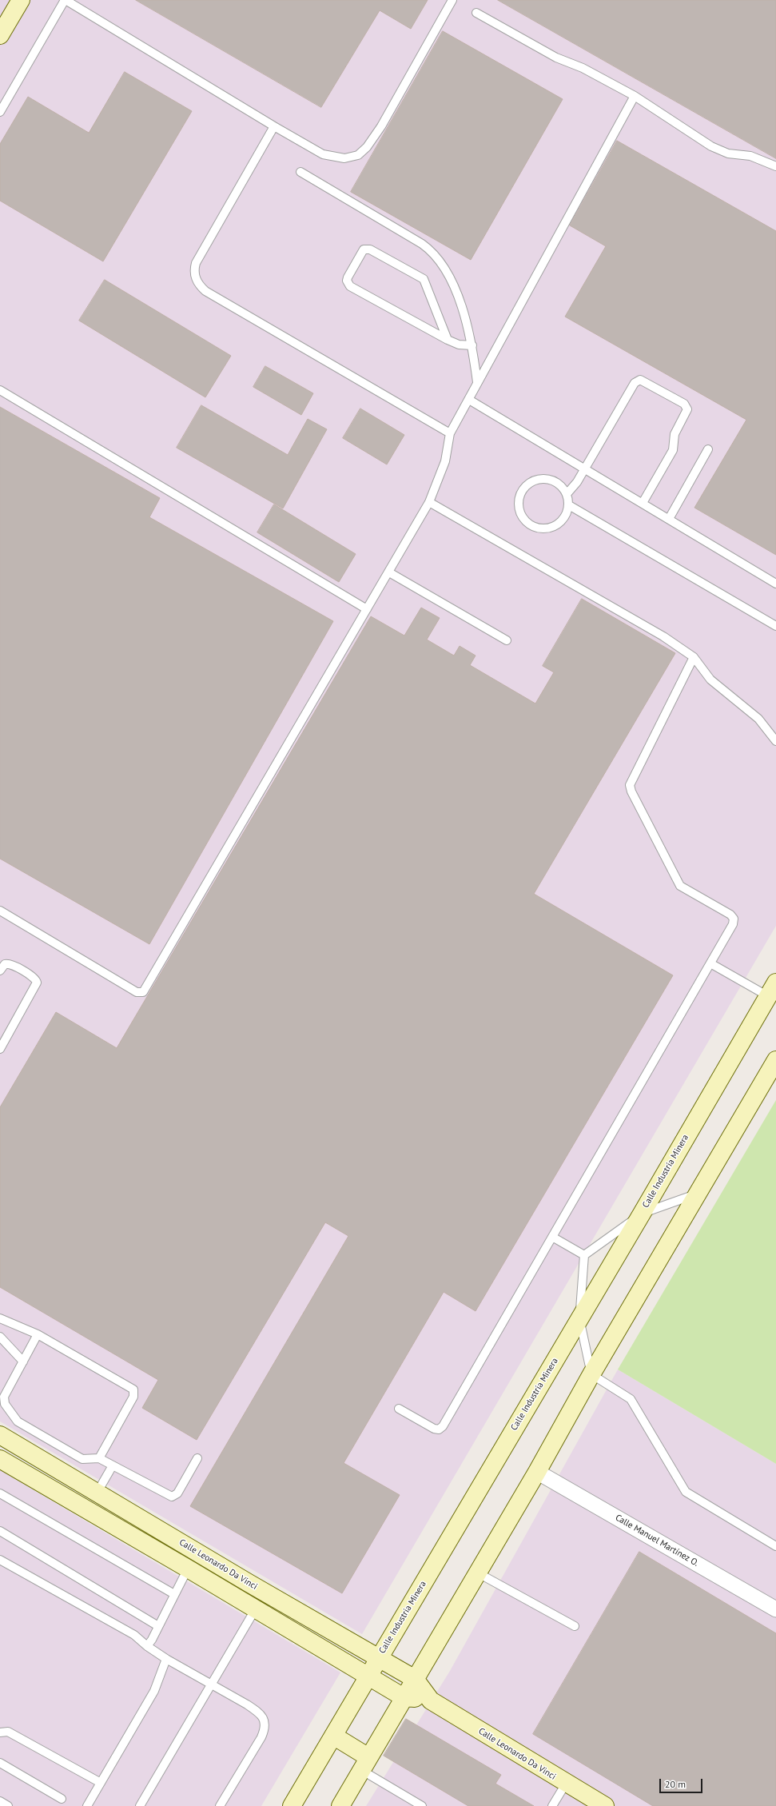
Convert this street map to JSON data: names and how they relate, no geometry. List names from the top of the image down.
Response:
{
  "streets": {
    "main road": ["Calle Industria Minera", "Calle Leonardo Da Vinci"],
    "street": ["Calle Manuel Martínez O."]
  },
  "crossings": [
    ["Calle Industria Minera", "Calle Leonardo Da Vinci"]
  ],
  "scale_bar": "20 m"
}
